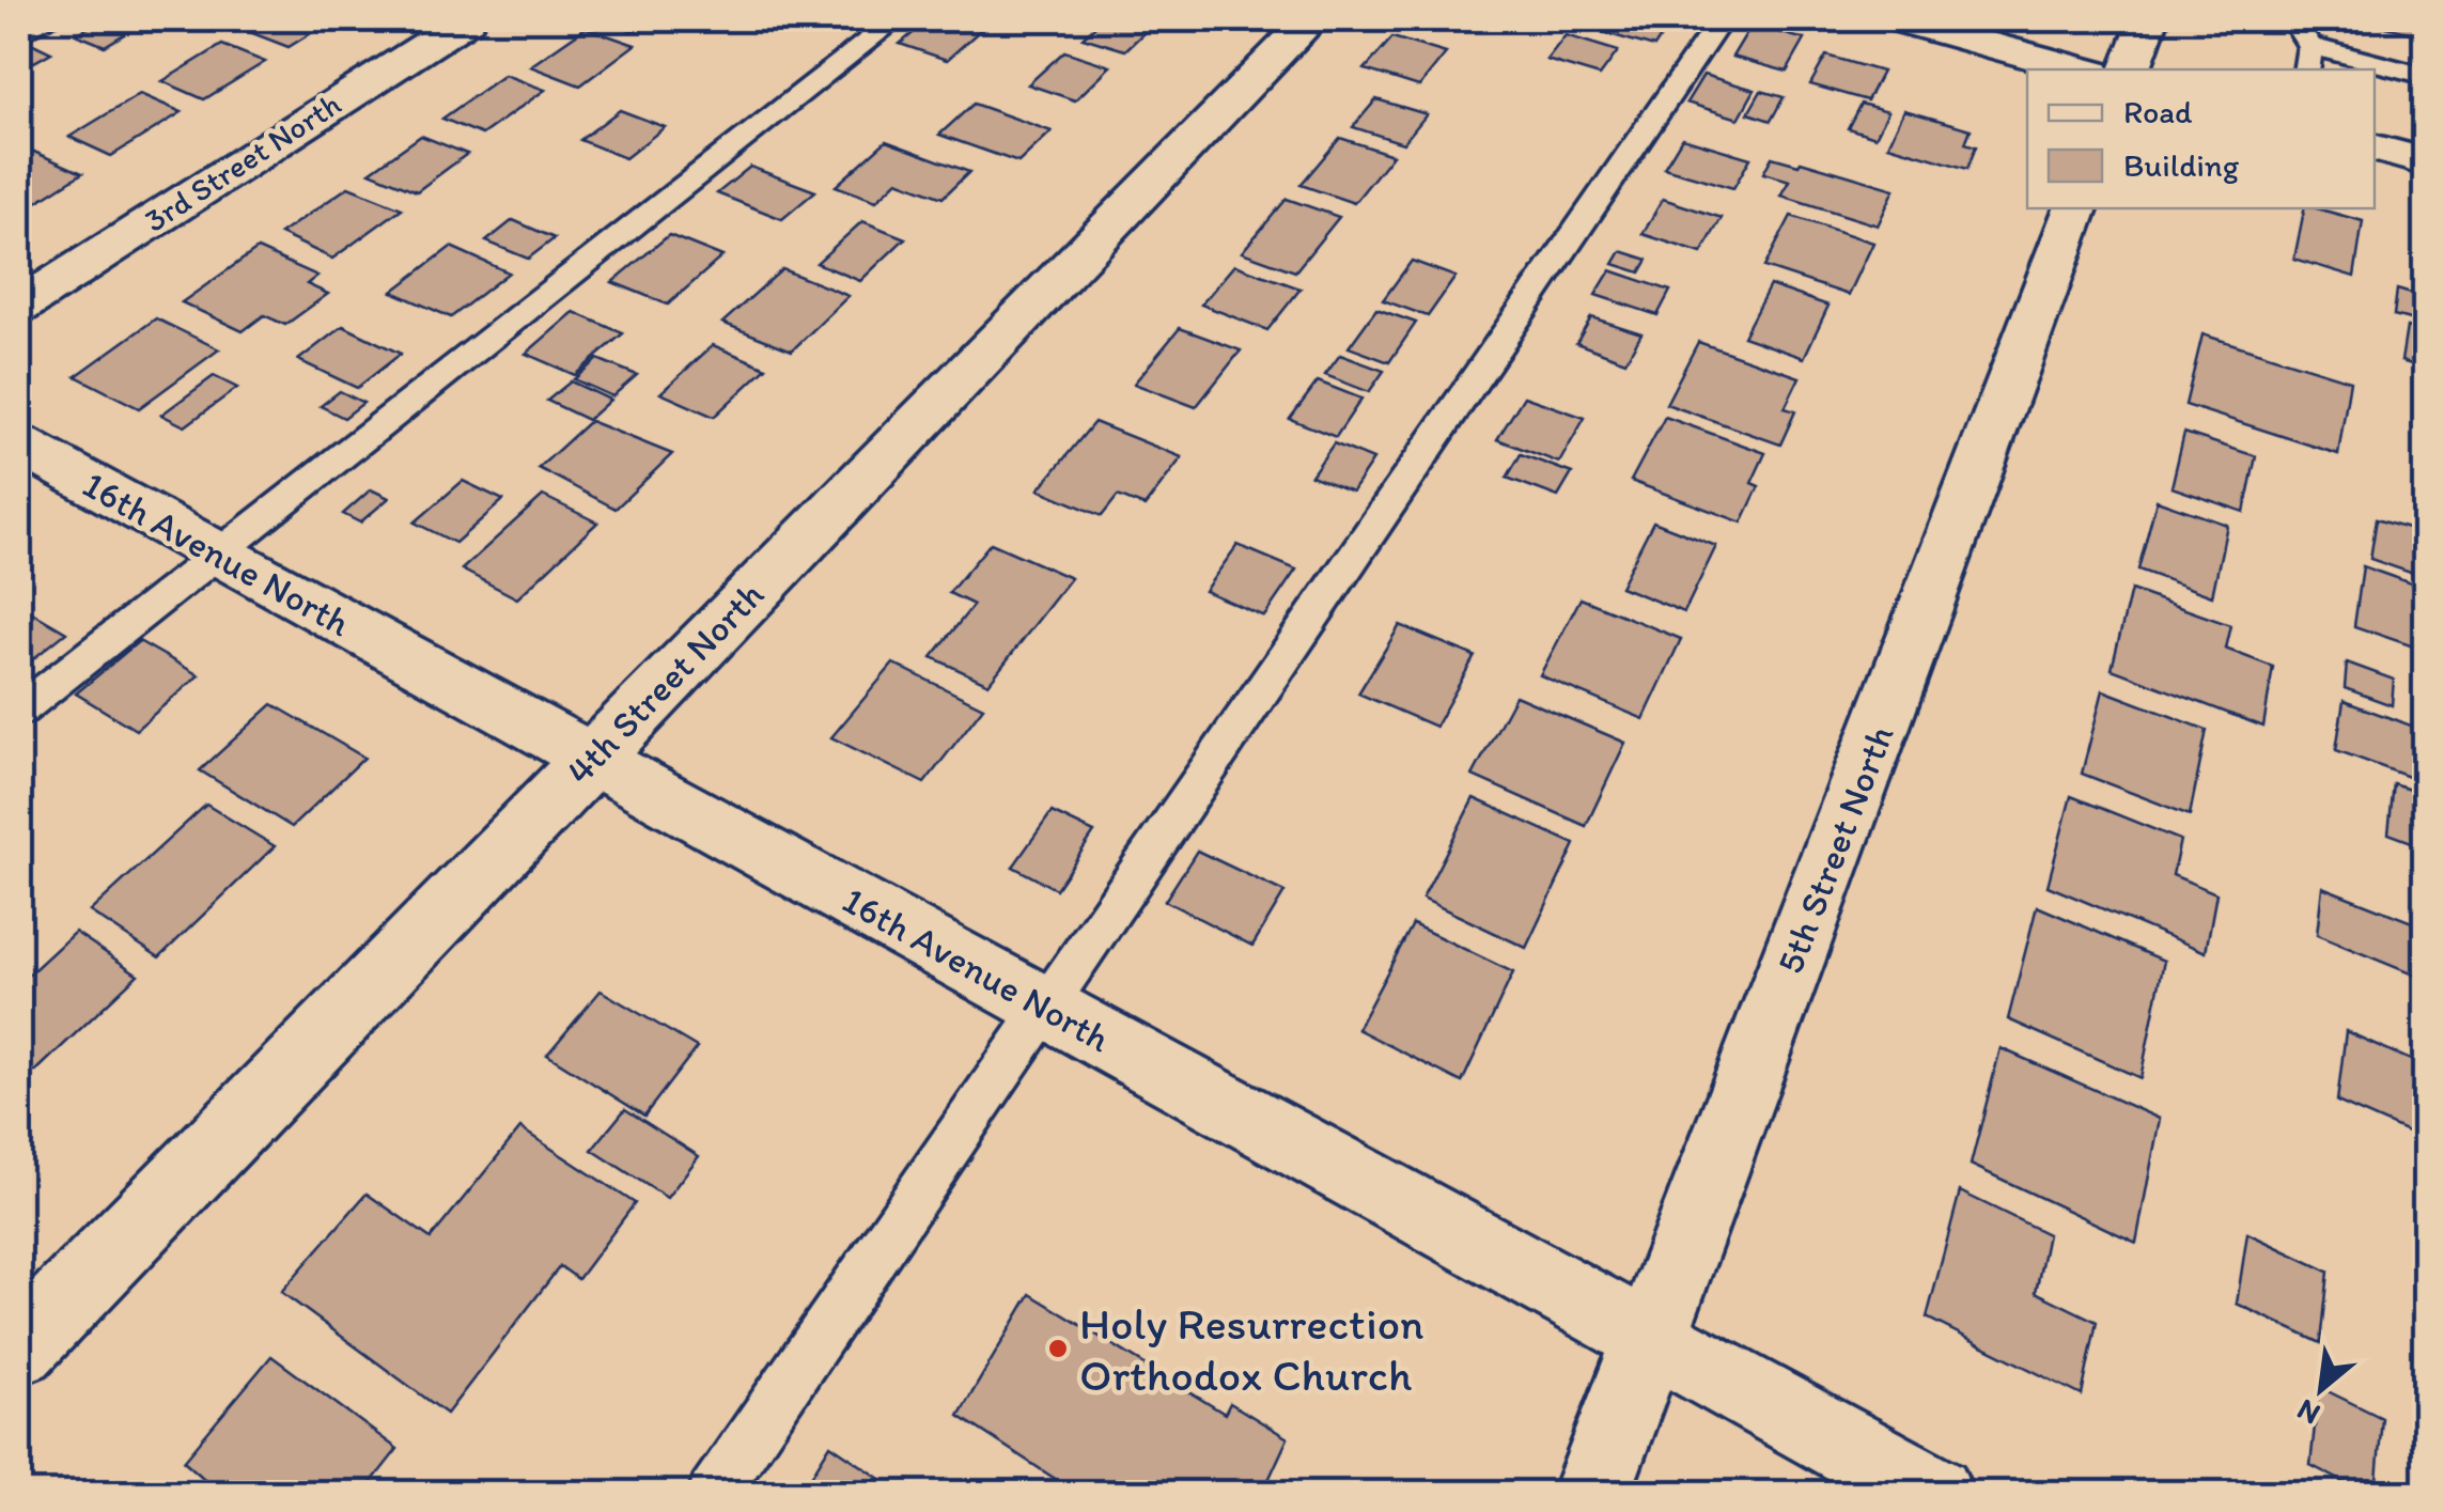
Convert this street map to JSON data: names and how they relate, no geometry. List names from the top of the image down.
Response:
{
  "streets": {
    "street": [
      "3rd Street North",
      "16th Avenue North",
      "4th Street North",
      "5th Street North"
    ]
  },
  "crossings": [
    ["16th Avenue North", "4th Street North"],
    ["16th Avenue North", "5th Street North"]
  ],
  "places": ["Holy Resurrection Orthodox Church"],
  "legend": ["Road", "Building"],
  "north": "bottom left"
}
